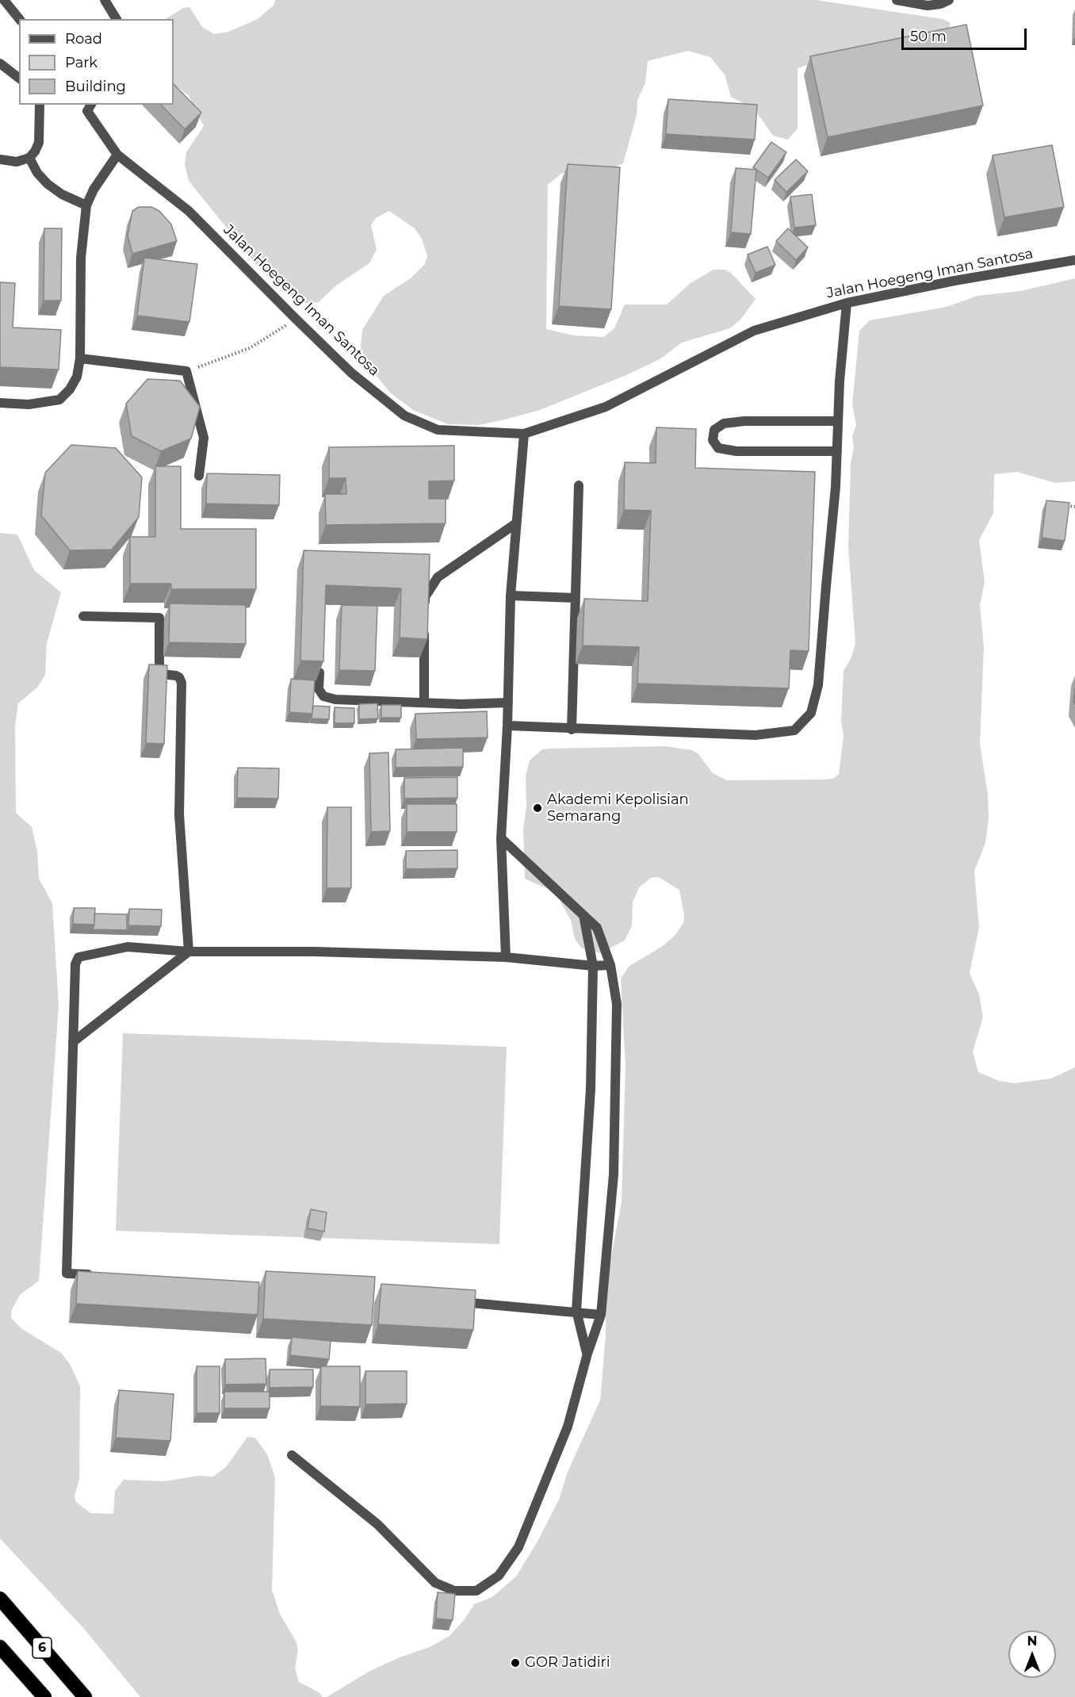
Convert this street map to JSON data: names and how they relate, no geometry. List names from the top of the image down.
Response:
{
  "streets": {
    "highway": ["6"],
    "street": ["Jalan Hoegeng Iman Santosa"]
  },
  "places": ["Akademi Kepolisian Semarang", "GOR Jatidiri"],
  "legend": ["Road", "Park", "Building"],
  "scale_bar": "50 m",
  "north": "top"
}
